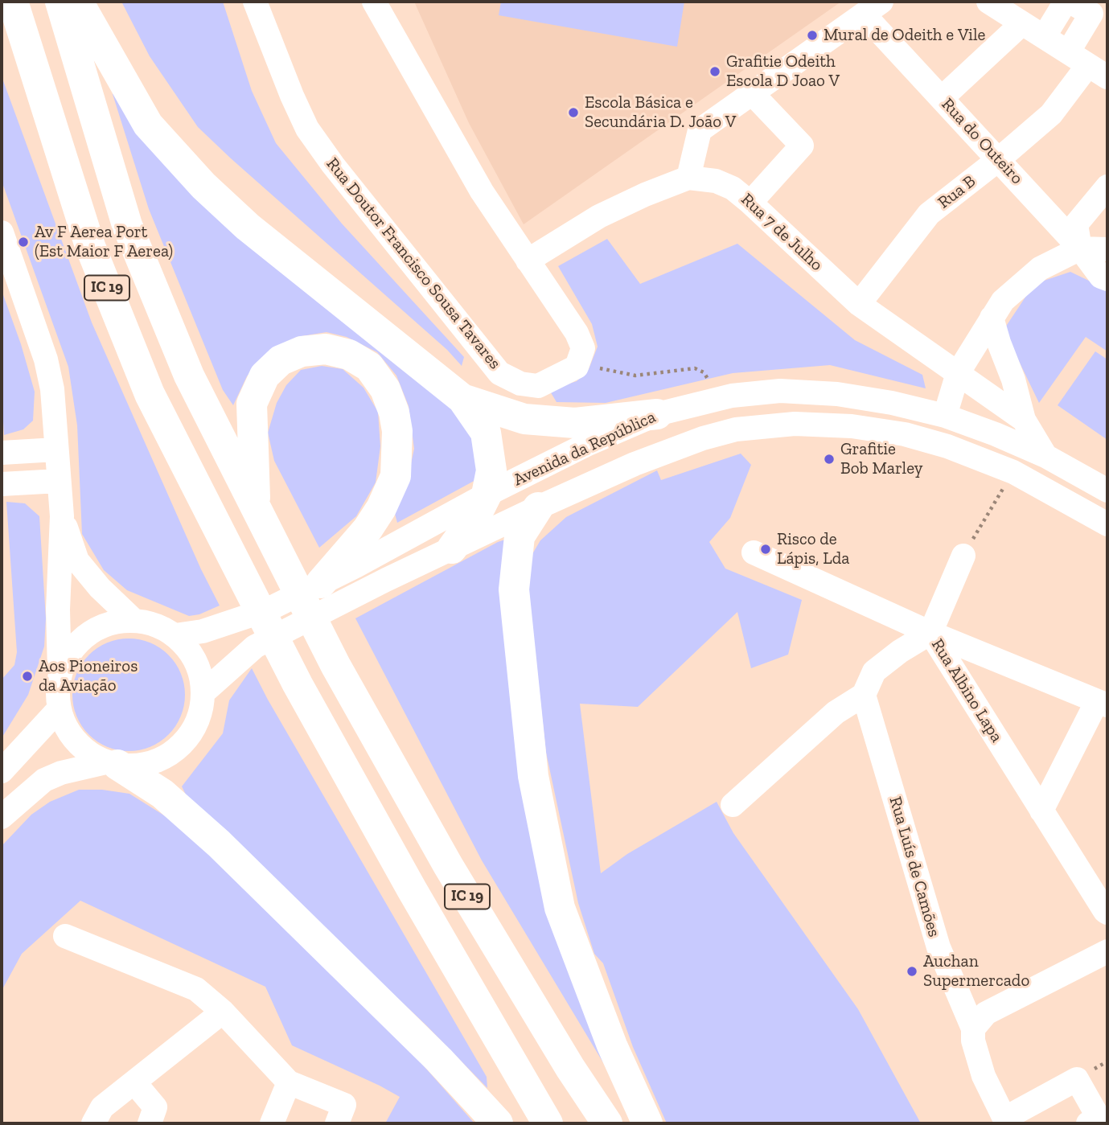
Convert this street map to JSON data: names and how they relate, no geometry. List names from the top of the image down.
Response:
{
  "streets": {
    "highway": ["IC 19"],
    "street": [
      "Rua do Outeiro",
      "Rua B",
      "Rua 7 de Julho",
      "Rua Doutor Francisco Sousa Tavares",
      "Avenida da República",
      "Rua Albino Lapa",
      "Rua Luís de Camões"
    ]
  },
  "crossings": [
    ["Rua do Outeiro", "Rua B"],
    ["Rua B", "Rua 7 de Julho"]
  ],
  "places": [
    "Mural de Odeith e Vile",
    "Grafitie Odeith Escola D Joao V",
    "Escola Básica e Secundária D. João V",
    "Av F Aerea Port (Est Maior F Aerea)",
    "Grafitie Bob Marley",
    "Risco de Lápis, Lda",
    "Aos Pioneiros da Aviação",
    "Auchan Supermercado"
  ]
}
